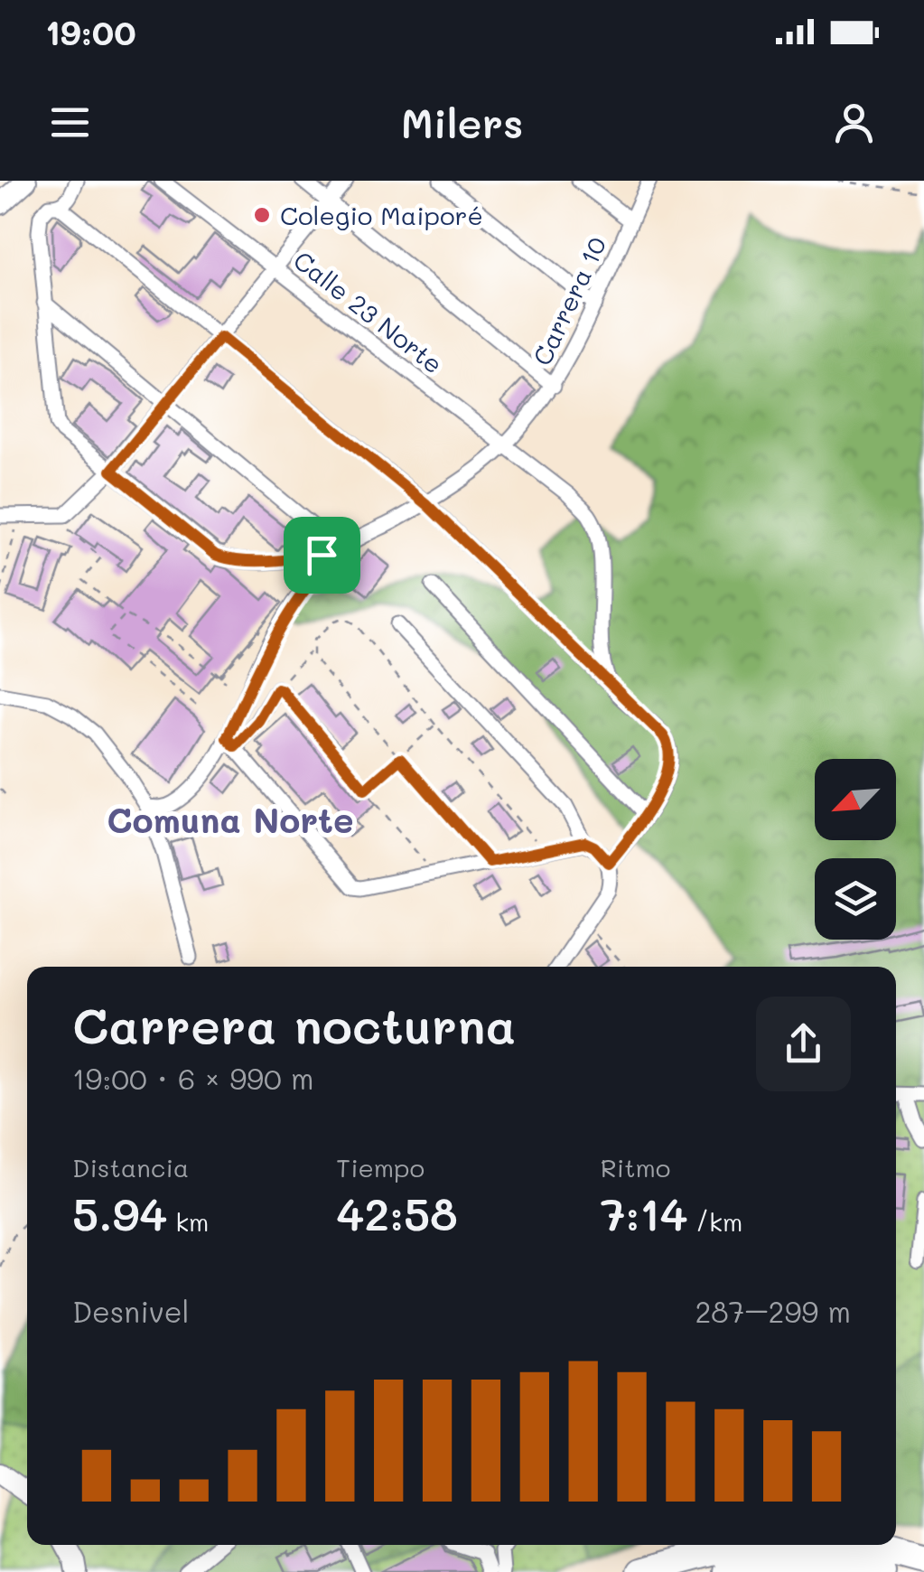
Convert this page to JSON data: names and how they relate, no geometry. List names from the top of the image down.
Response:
{
  "streets": {
    "street": ["Carrera 10", "Calle 23 Norte"]
  },
  "crossings": [
    ["Carrera 10", "Calle 23 Norte"]
  ],
  "districts": ["Comuna Norte"],
  "places": ["Colegio Maiporé"],
  "north": "bottom left",
  "page": {
    "status": "19:00",
    "header": "Milers",
    "heading": ["Carrera nocturna", "19:00 · 6 × 990 m"],
    "stats": [
      ["Distancia", "5.94 km"],
      ["Tiempo", "42:58"],
      ["Ritmo", "7:14 /km"]
    ],
    "chart": ["Desnivel", "287–299 m"]
  }
}
